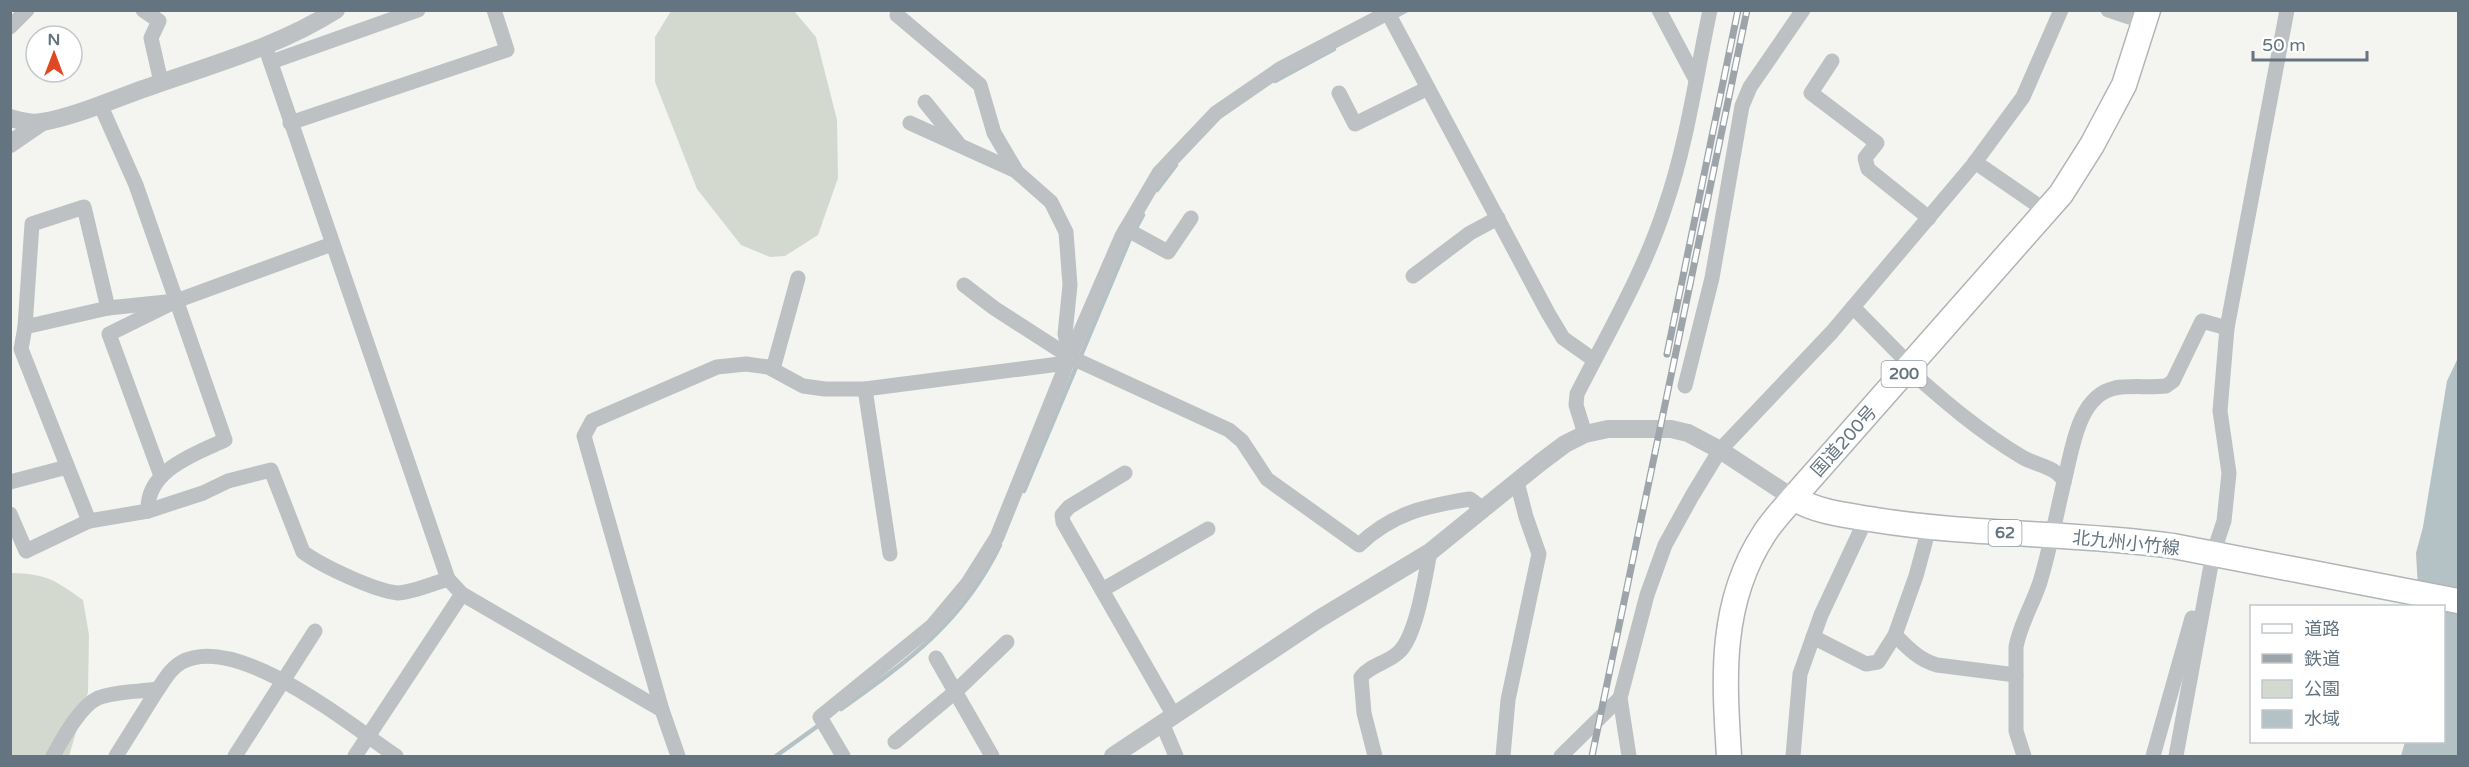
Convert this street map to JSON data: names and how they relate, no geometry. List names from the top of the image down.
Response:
{
  "streets": {
    "main road": [
      "200",
      "国道200号",
      "62",
      "北九州小竹線"
    ]
  },
  "crossings": [
    ["国道200号", "北九州小竹線"]
  ],
  "legend": [
    "道路",
    "鉄道",
    "公園",
    "水域"
  ],
  "scale_bar": "50 m",
  "north": "top"
}
